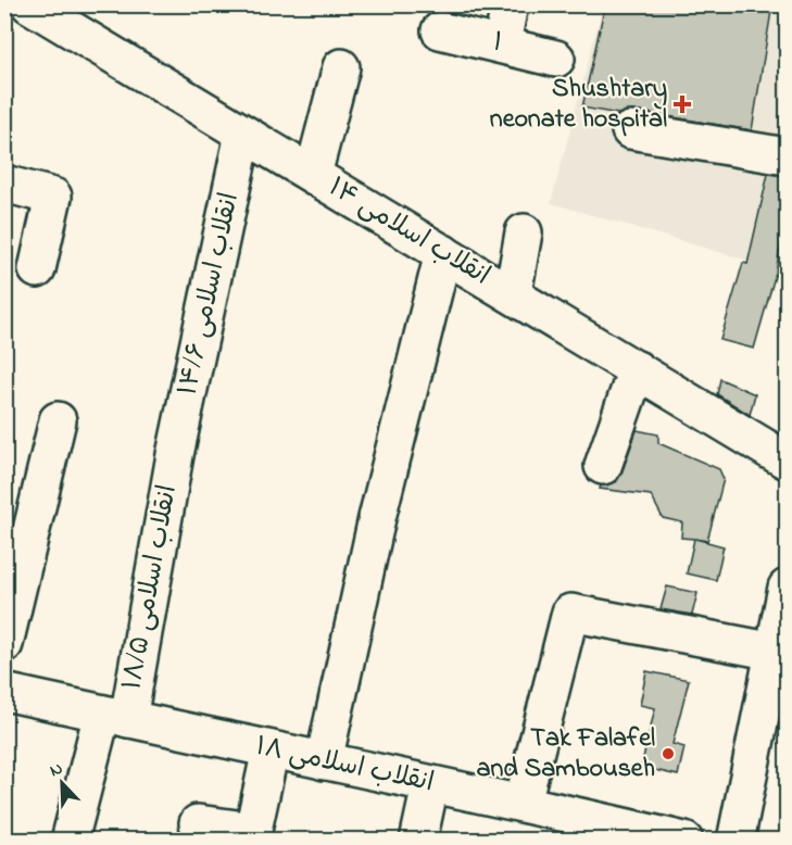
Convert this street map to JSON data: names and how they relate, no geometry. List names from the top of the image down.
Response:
{
  "streets": {
    "street": [
      "۱",
      "۱۴ انقلاب اسلامی",
      "۱۴/۶ انقلاب اسلامی",
      "۱۸/۵ انقلاب اسلامی",
      "۱۸ انقلاب اسلامی"
    ]
  },
  "crossings": [
    ["۱۴ انقلاب اسلامی", "۱۴/۶ انقلاب اسلامی"],
    ["۱۴/۶ انقلاب اسلامی", "۱۸/۵ انقلاب اسلامی"],
    ["۱۸/۵ انقلاب اسلامی", "۱۸ انقلاب اسلامی"]
  ],
  "places": {
    "health": ["Shushtary neonate hospital"],
    "other": ["Tak Falafel and Sambouseh"]
  },
  "north": "top left"
}
